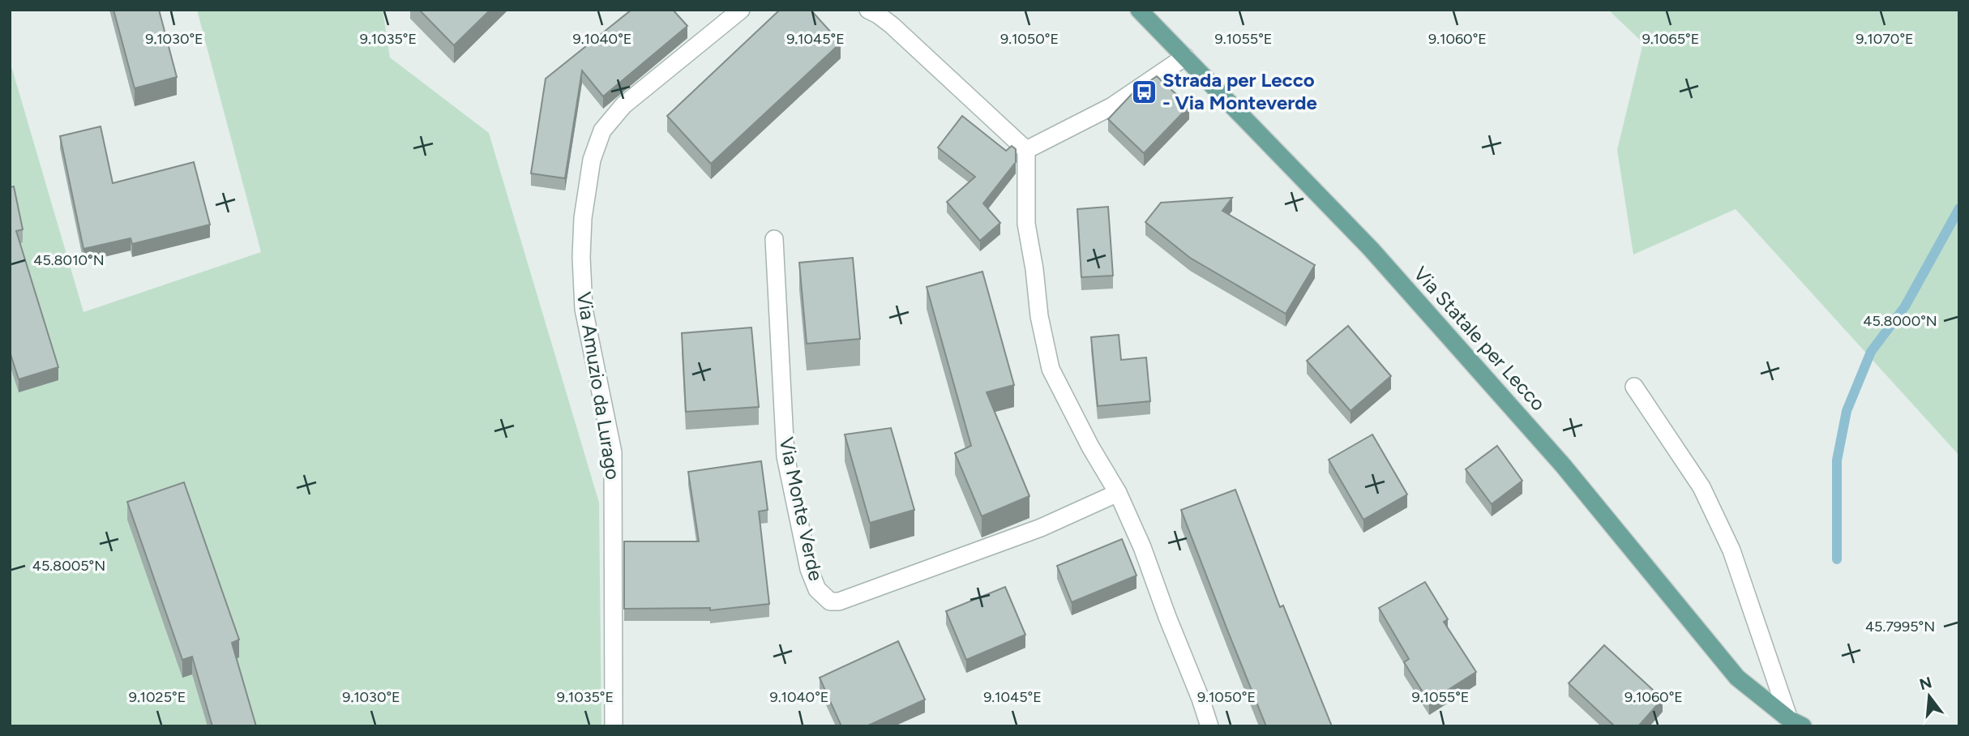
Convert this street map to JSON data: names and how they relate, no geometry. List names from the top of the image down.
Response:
{
  "streets": {
    "main road": ["Via Statale per Lecco"],
    "street": ["Via Amuzio da Lurago", "Via Monte Verde"]
  },
  "places": {
    "bus stop": ["Strada per Lecco - Via Monteverde"]
  },
  "north": "top",
  "coordinates": [
    "9.1030°E",
    "9.1035°E",
    "9.1040°E",
    "9.1045°E",
    "9.1050°E",
    "9.1055°E",
    "9.1060°E",
    "9.1065°E",
    "9.1070°E",
    "45.8010°N",
    "45.8000°N",
    "45.8005°N",
    "45.7995°N",
    "9.1025°E"
  ]
}
